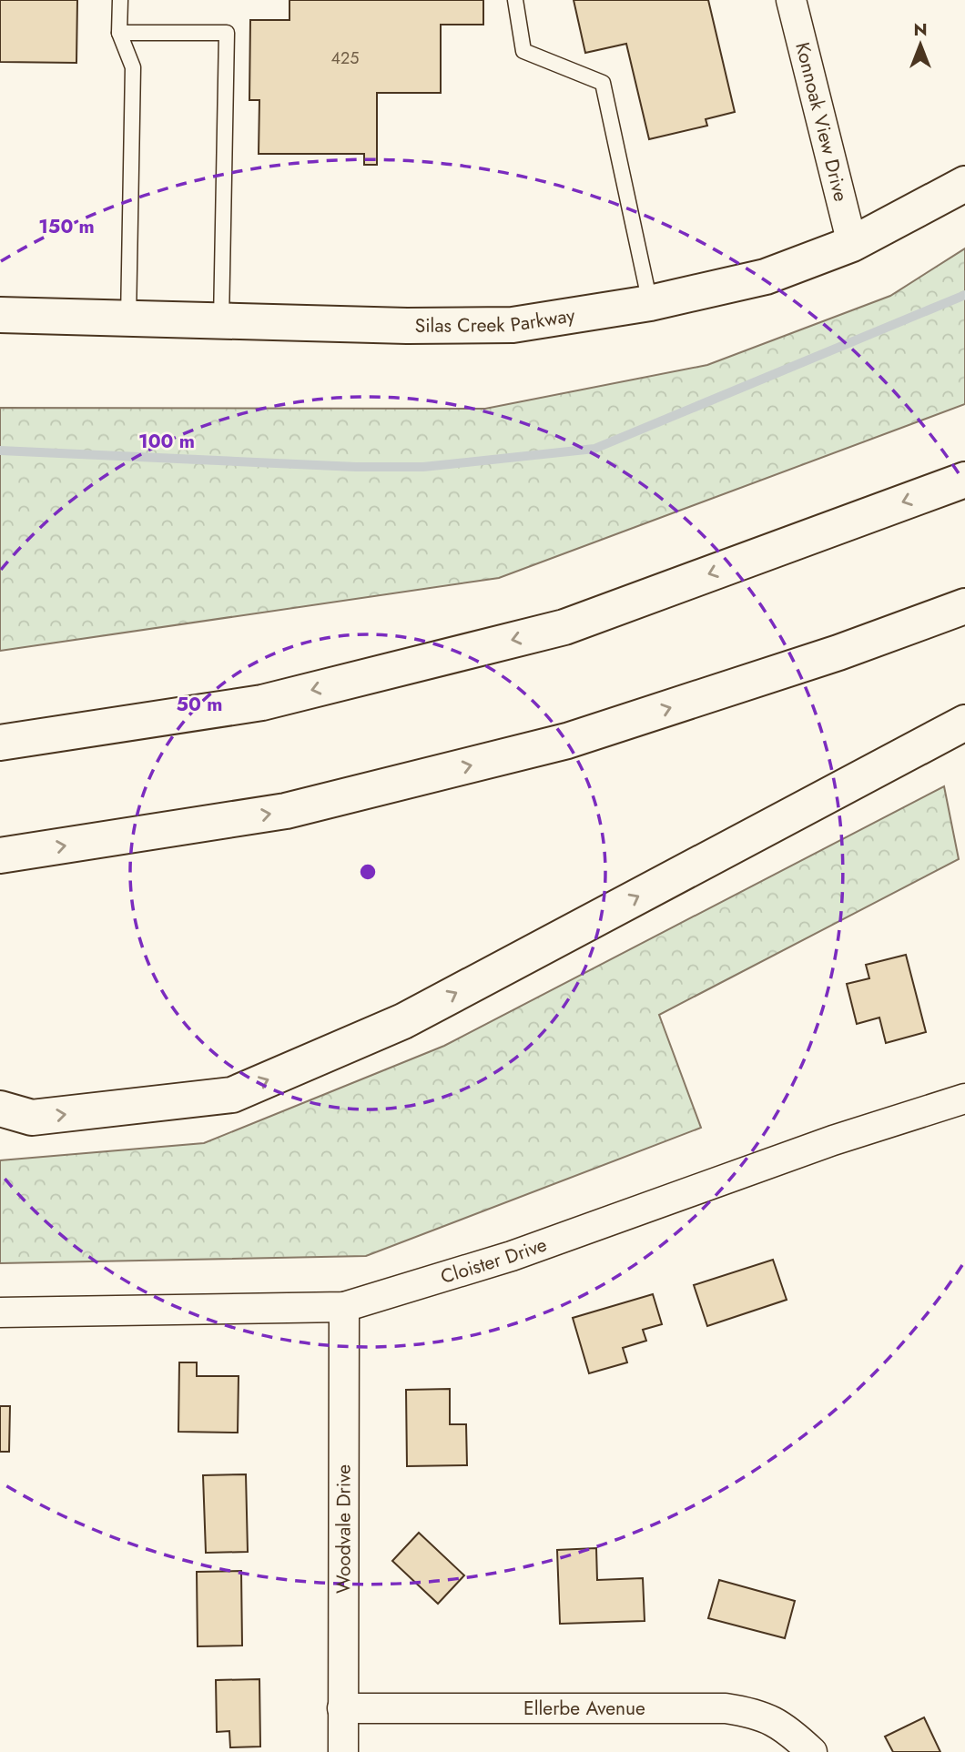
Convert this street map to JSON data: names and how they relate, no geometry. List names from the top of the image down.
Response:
{
  "streets": {
    "main road": ["Silas Creek Parkway"],
    "street": [
      "Konnoak View Drive",
      "Cloister Drive",
      "Woodvale Drive",
      "Ellerbe Avenue"
    ]
  },
  "crossings": [
    ["Konnoak View Drive", "Silas Creek Parkway"],
    ["Cloister Drive", "Woodvale Drive"],
    ["Woodvale Drive", "Ellerbe Avenue"]
  ],
  "house_numbers": ["425"],
  "north": "top",
  "rings": ["150 m", "100 m", "50 m"]
}
